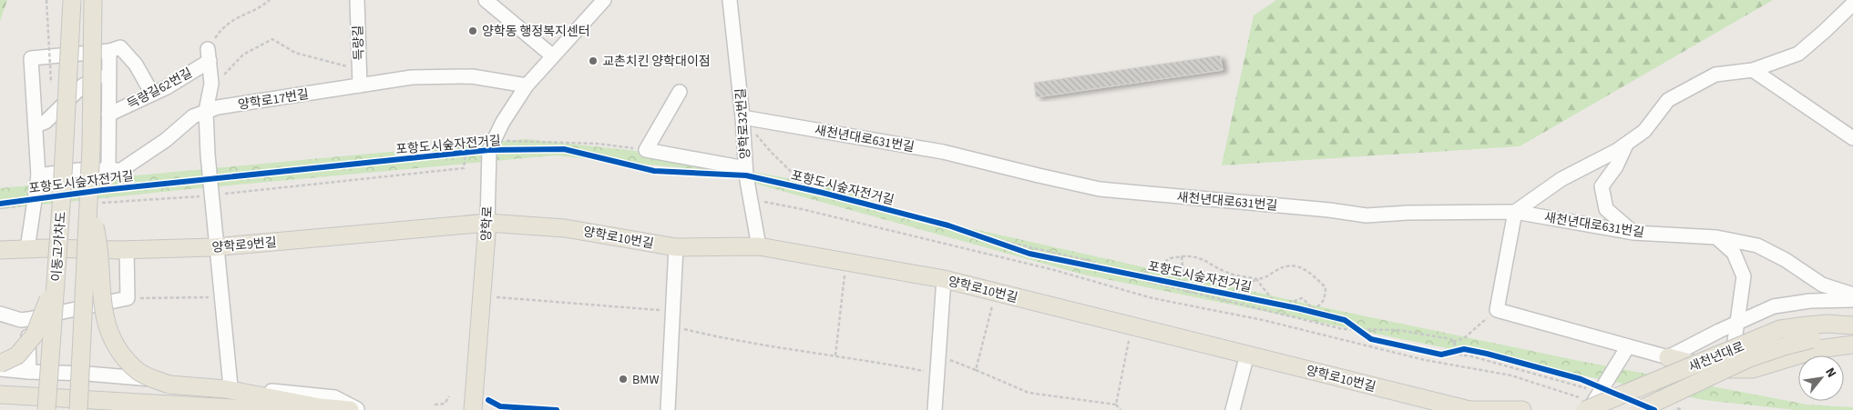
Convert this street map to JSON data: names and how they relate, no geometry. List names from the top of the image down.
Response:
{
  "streets": {
    "main road": [
      "양학로",
      "양학로10번길",
      "양학로9번길",
      "이동고가차도",
      "새천년대로"
    ],
    "street": [
      "득량길",
      "득량길62번길",
      "양학로17번길",
      "양학로32번길",
      "새천년대로631번길"
    ],
    "cycle path": ["포항도시숲자전거길"]
  },
  "crossings": [
    ["득량길", "양학로17번길"],
    ["양학로17번길", "양학로"],
    ["양학로32번길", "새천년대로631번길"],
    ["양학로32번길", "양학로10번길"],
    ["포항도시숲자전거길", "양학로"],
    ["양학로", "양학로10번길"],
    ["양학로", "양학로9번길"],
    ["양학로10번길", "양학로9번길"]
  ],
  "places": ["양학동 행정복지센터", "교촌치킨 양학대이점", "BMW"],
  "north": "top right"
}
